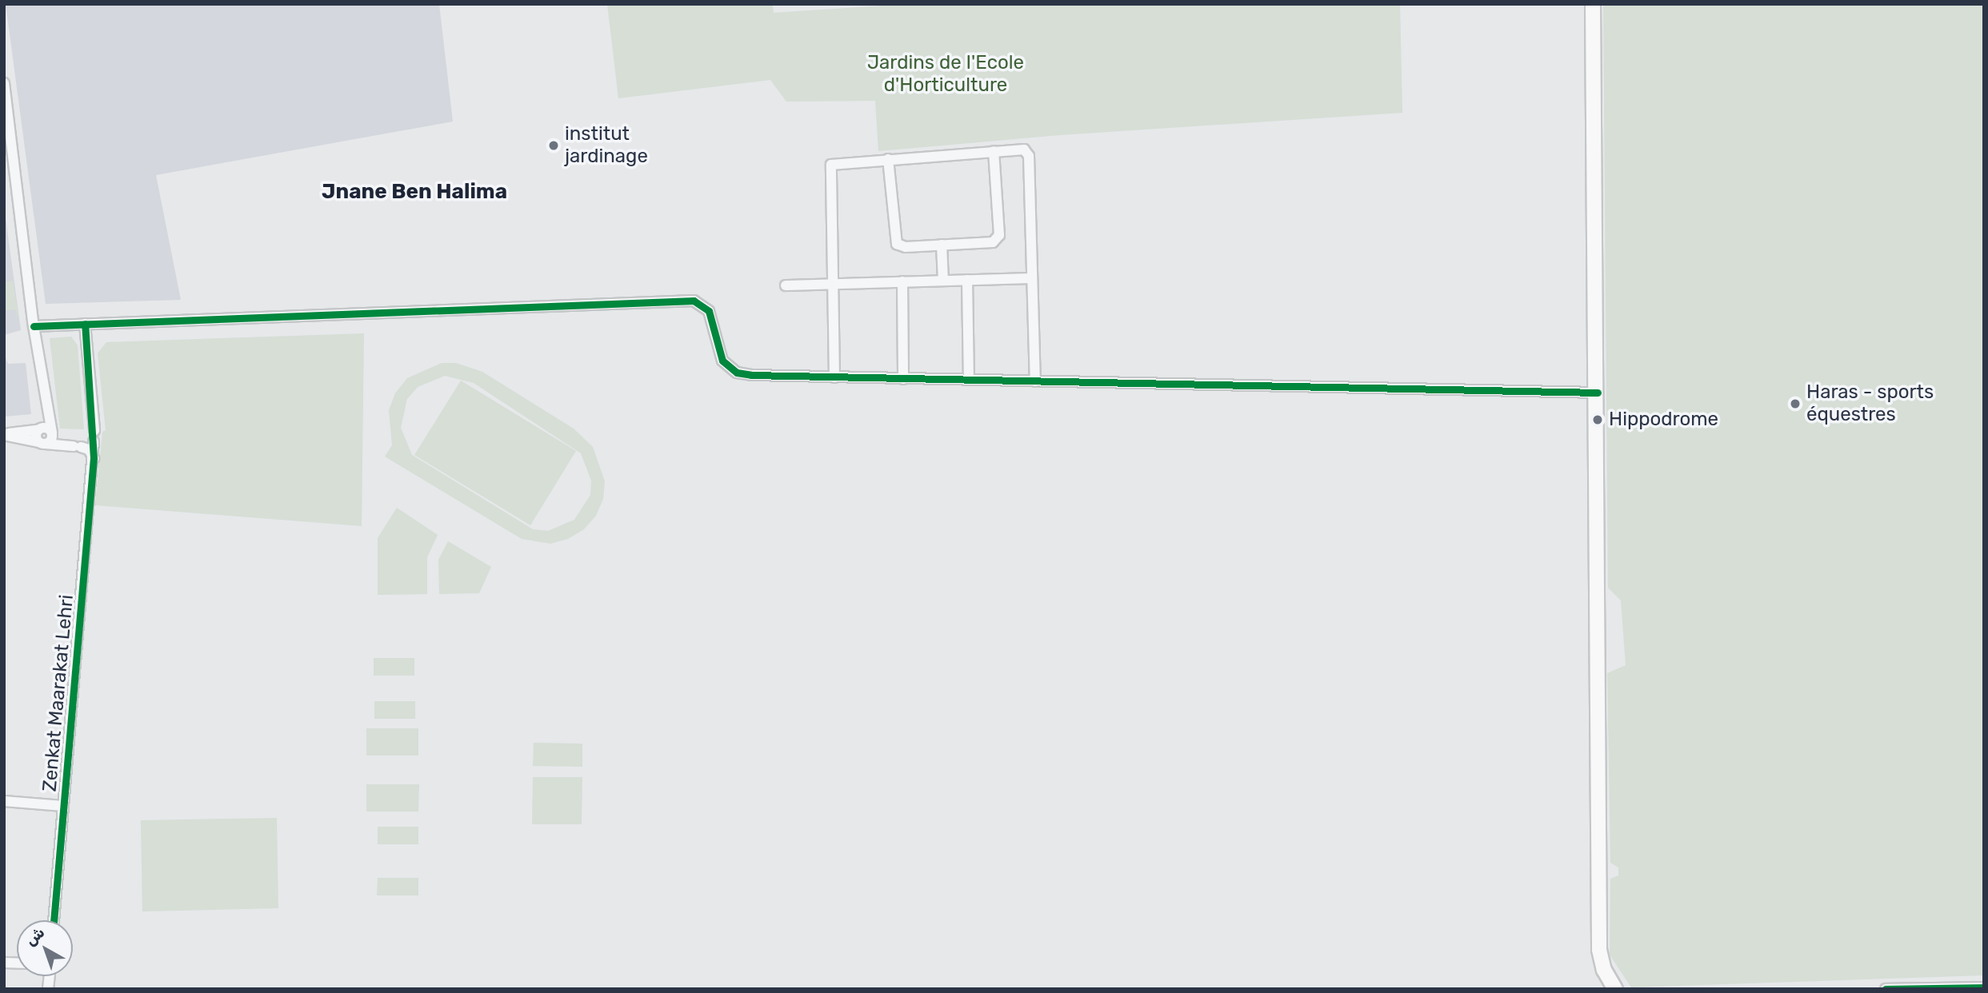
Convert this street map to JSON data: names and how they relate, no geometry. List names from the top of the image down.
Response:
{
  "streets": {
    "street": ["Zenkat Maarakat Lehri"]
  },
  "districts": ["Jnane Ben Halima"],
  "parks": ["Jardins de I'Ecole d'Horticulture"],
  "places": ["institut jardinage", "Haras - sports équestres", "Hippodrome"],
  "north": "top left"
}
